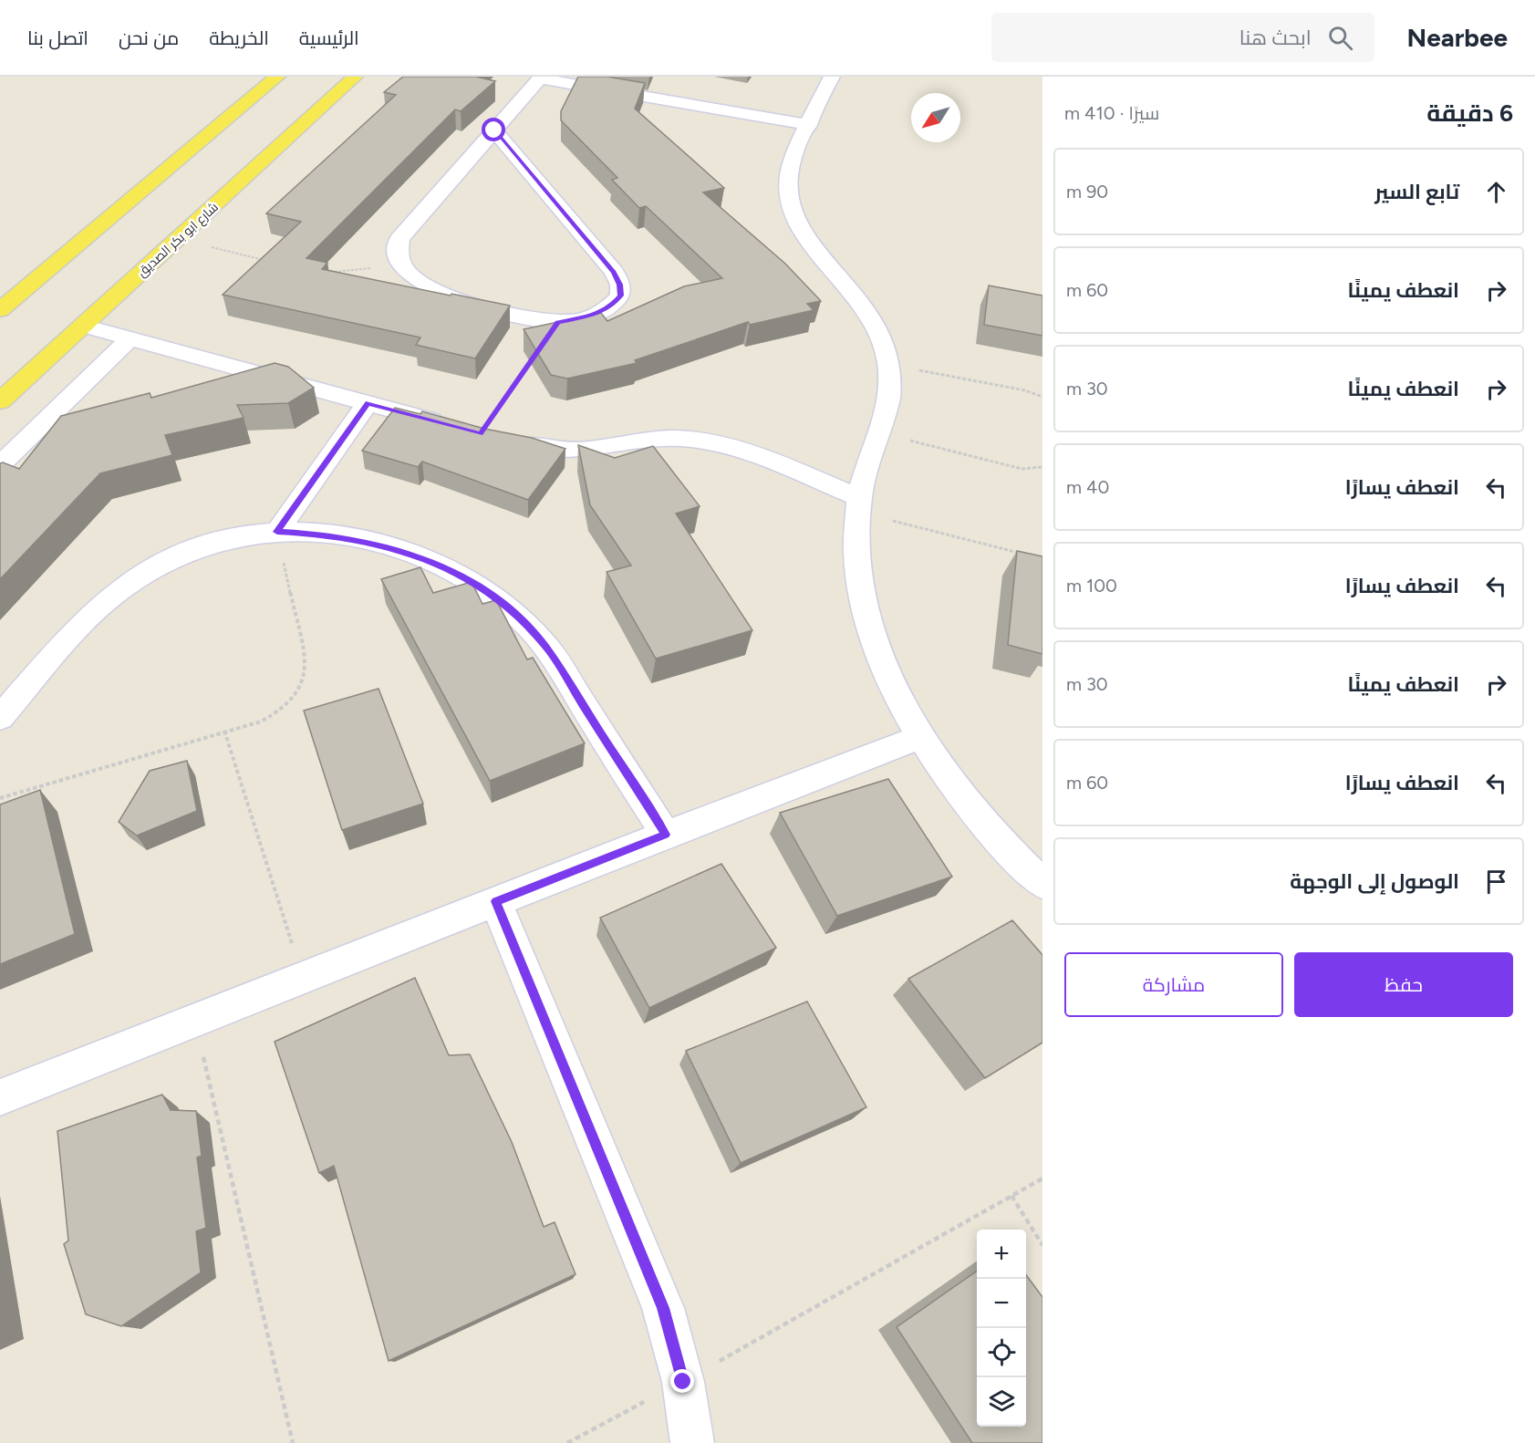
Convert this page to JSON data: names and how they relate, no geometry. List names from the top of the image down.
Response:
{
  "streets": {
    "main road": ["شارع ابو بكر الصديق"]
  },
  "north": "bottom left",
  "page": {
    "header": "Nearbee",
    "search": "ابحث هنا",
    "nav": [
      "الرئيسية",
      "الخريطة",
      "من نحن",
      "اتصل بنا"
    ],
    "heading": ["6 دقيقة", "سيرًا · 410 m"],
    "list": [
      ["تابع السير", "90 m"],
      ["انعطف يمينًا", "60 m"],
      ["انعطف يمينًا", "30 m"],
      ["انعطف يسارًا", "40 m"],
      ["انعطف يسارًا", "100 m"],
      ["انعطف يمينًا", "30 m"],
      ["انعطف يسارًا", "60 m"],
      "الوصول إلى الوجهة"
    ],
    "buttons": ["حفظ", "مشاركة"],
    "map_buttons": ["+", "−"]
  }
}
